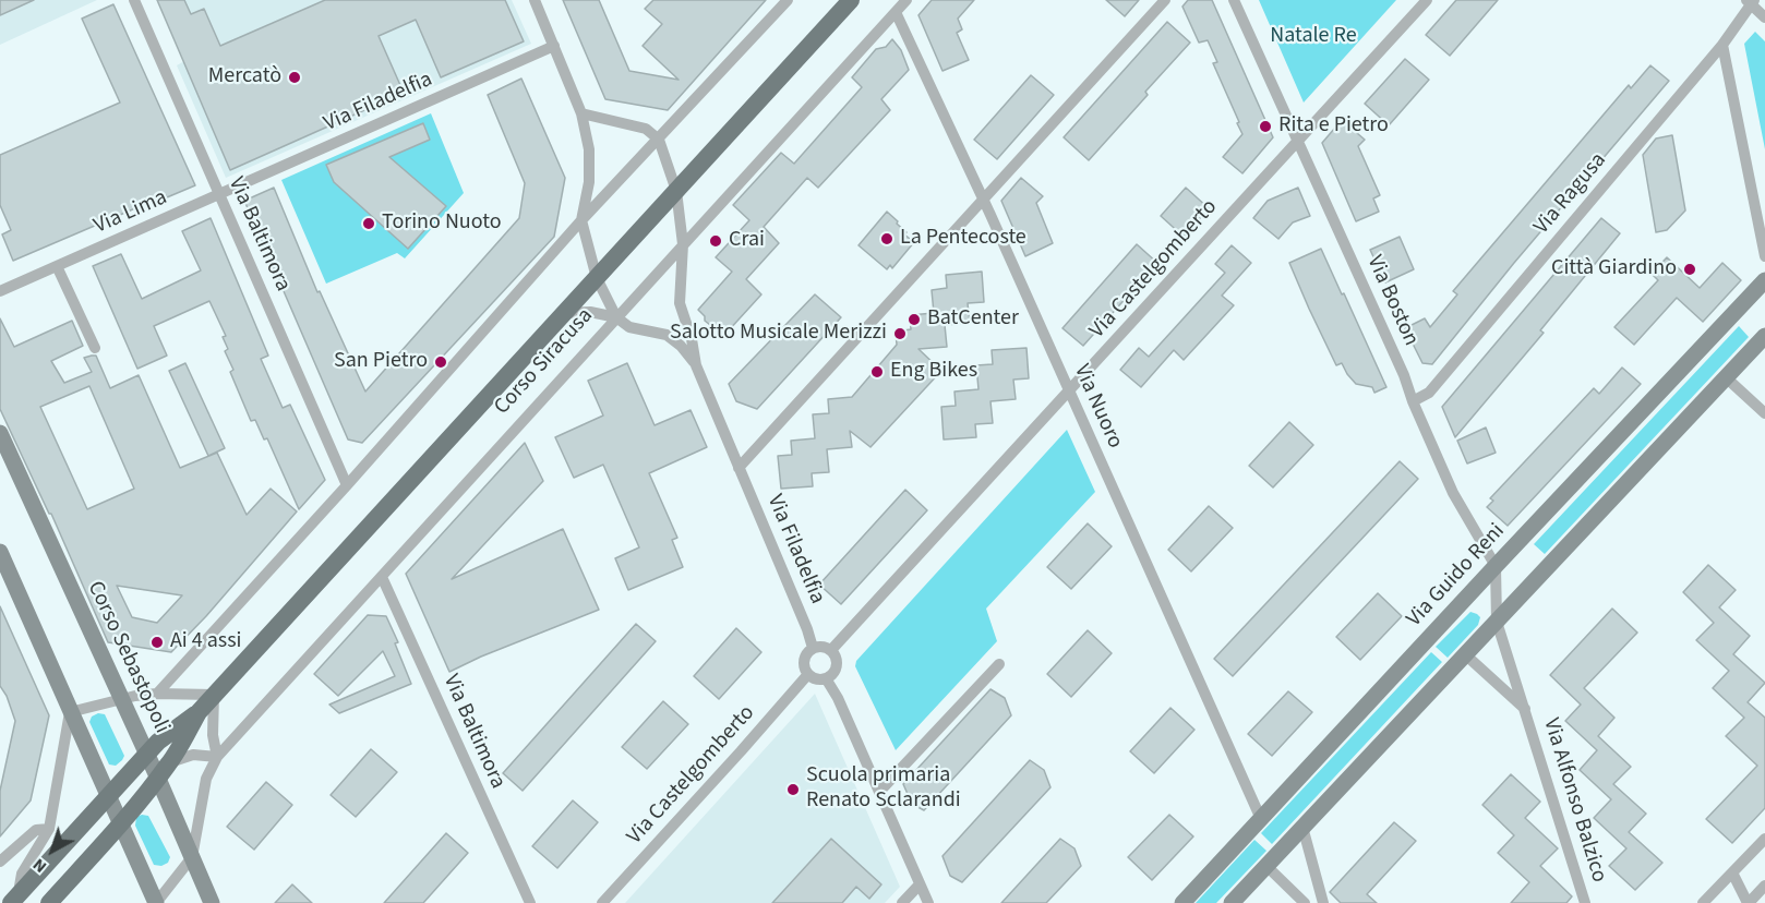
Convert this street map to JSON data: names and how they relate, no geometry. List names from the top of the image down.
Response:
{
  "streets": {
    "main road": ["Corso Siracusa", "Via Guido Reni", "Corso Sebastopoli"],
    "street": [
      "Via Filadelfia",
      "Via Ragusa",
      "Via Lima",
      "Via Baltimora",
      "Via Castelgomberto",
      "Via Boston",
      "Via Nuoro",
      "Via Alfonso Balzico"
    ]
  },
  "crossings": [
    ["Via Filadelfia", "Via Lima"],
    ["Via Filadelfia", "Via Baltimora"],
    ["Via Filadelfia", "Via Castelgomberto"],
    ["Via Filadelfia", "Corso Siracusa"],
    ["Via Ragusa", "Via Boston"],
    ["Via Lima", "Via Baltimora"],
    ["Via Baltimora", "Corso Siracusa"],
    ["Via Castelgomberto", "Via Boston"],
    ["Via Castelgomberto", "Via Nuoro"],
    ["Via Boston", "Via Guido Reni"],
    ["Via Boston", "Via Alfonso Balzico"],
    ["Corso Siracusa", "Via Nuoro"],
    ["Corso Siracusa", "Corso Sebastopoli"],
    ["Via Nuoro", "Via Guido Reni"]
  ],
  "parks": ["Natale Re"],
  "places": [
    "Mercatò",
    "Rita e Pietro",
    "Torino Nuoto",
    "La Pentecoste",
    "Crai",
    "Città Giardino",
    "BatCenter",
    "Salotto Musicale Merizzi",
    "San Pietro",
    "Eng Bikes",
    "Ai 4 assi",
    "Scuola primaria Renato Sclarandi"
  ],
  "north": "bottom left"
}
